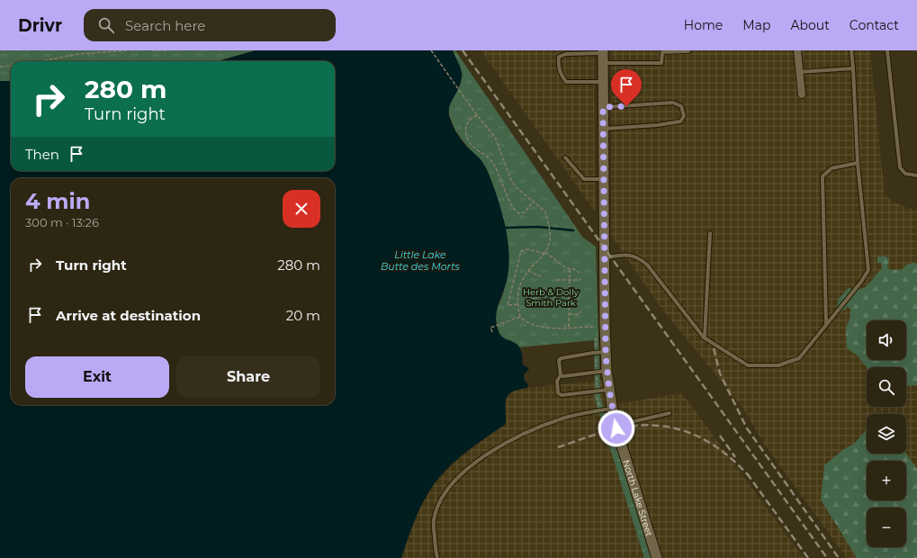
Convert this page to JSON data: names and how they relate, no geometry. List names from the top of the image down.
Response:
{
  "streets": {
    "main road": ["North Lake Street"]
  },
  "water": ["Little Lake Butte des Morts"],
  "parks": ["Herb & Dolly Smith Park"],
  "page": {
    "header": "Drivr",
    "search": "Search here",
    "nav": [
      "Home",
      "Map",
      "About",
      "Contact"
    ],
    "turn": ["280 m", "Turn right"],
    "then": "Then",
    "heading": ["4 min", "300 m · 13:26"],
    "list": [
      {
        "name": "Turn right",
        "value": "280 m"
      },
      {
        "name": "Arrive at destination",
        "value": "20 m"
      }
    ],
    "map_buttons": ["+", "−"],
    "buttons": ["Exit", "Share"]
  }
}
